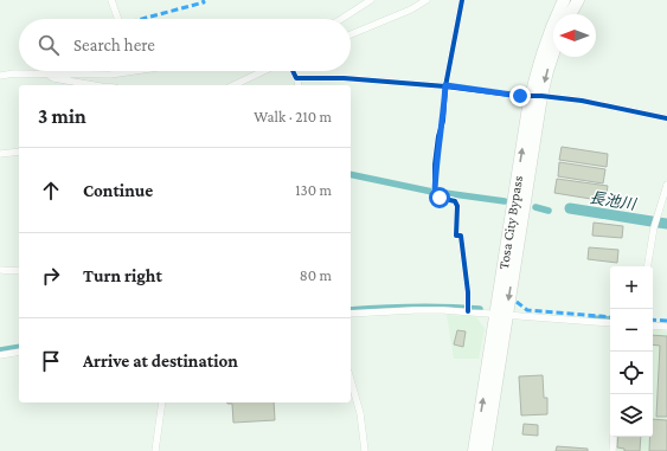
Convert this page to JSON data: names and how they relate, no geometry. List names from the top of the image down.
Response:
{
  "streets": {
    "highway": ["Tosa City Bypass"]
  },
  "water": ["長池川"],
  "north": "left",
  "page": {
    "search": "Search here",
    "heading": ["3 min", "Walk · 210 m"],
    "list": [
      ["Continue", "130 m"],
      ["Turn right", "80 m"],
      "Arrive at destination"
    ],
    "map_buttons": ["+", "−"]
  }
}
